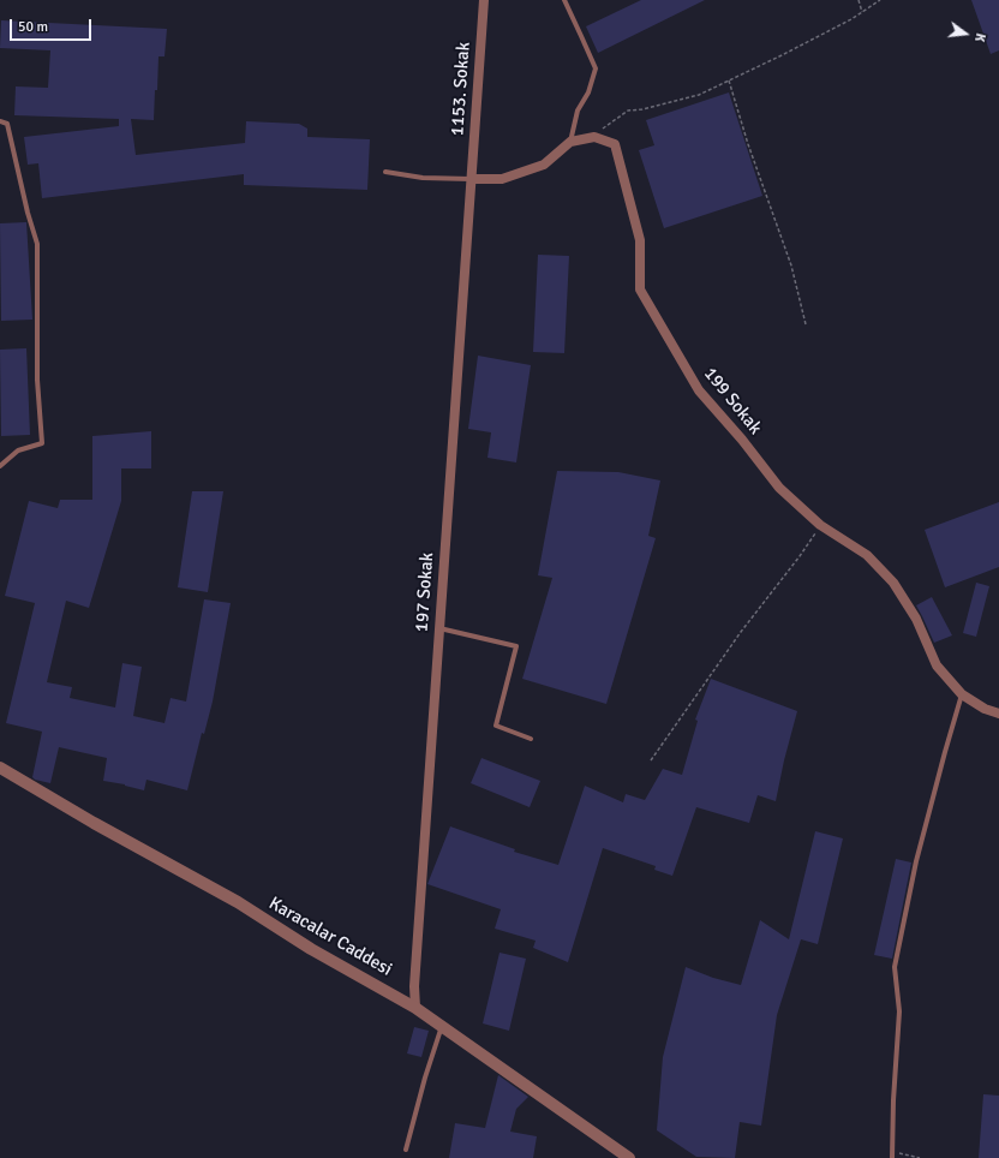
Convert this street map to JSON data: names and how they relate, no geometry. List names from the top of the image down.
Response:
{
  "streets": {
    "street": [
      "1153. Sokak",
      "199 Sokak",
      "197 Sokak",
      "Karacalar Caddesi"
    ]
  },
  "crossings": [
    ["1153. Sokak", "197 Sokak"],
    ["197 Sokak", "Karacalar Caddesi"]
  ],
  "scale_bar": "50 m",
  "north": "right"
}
